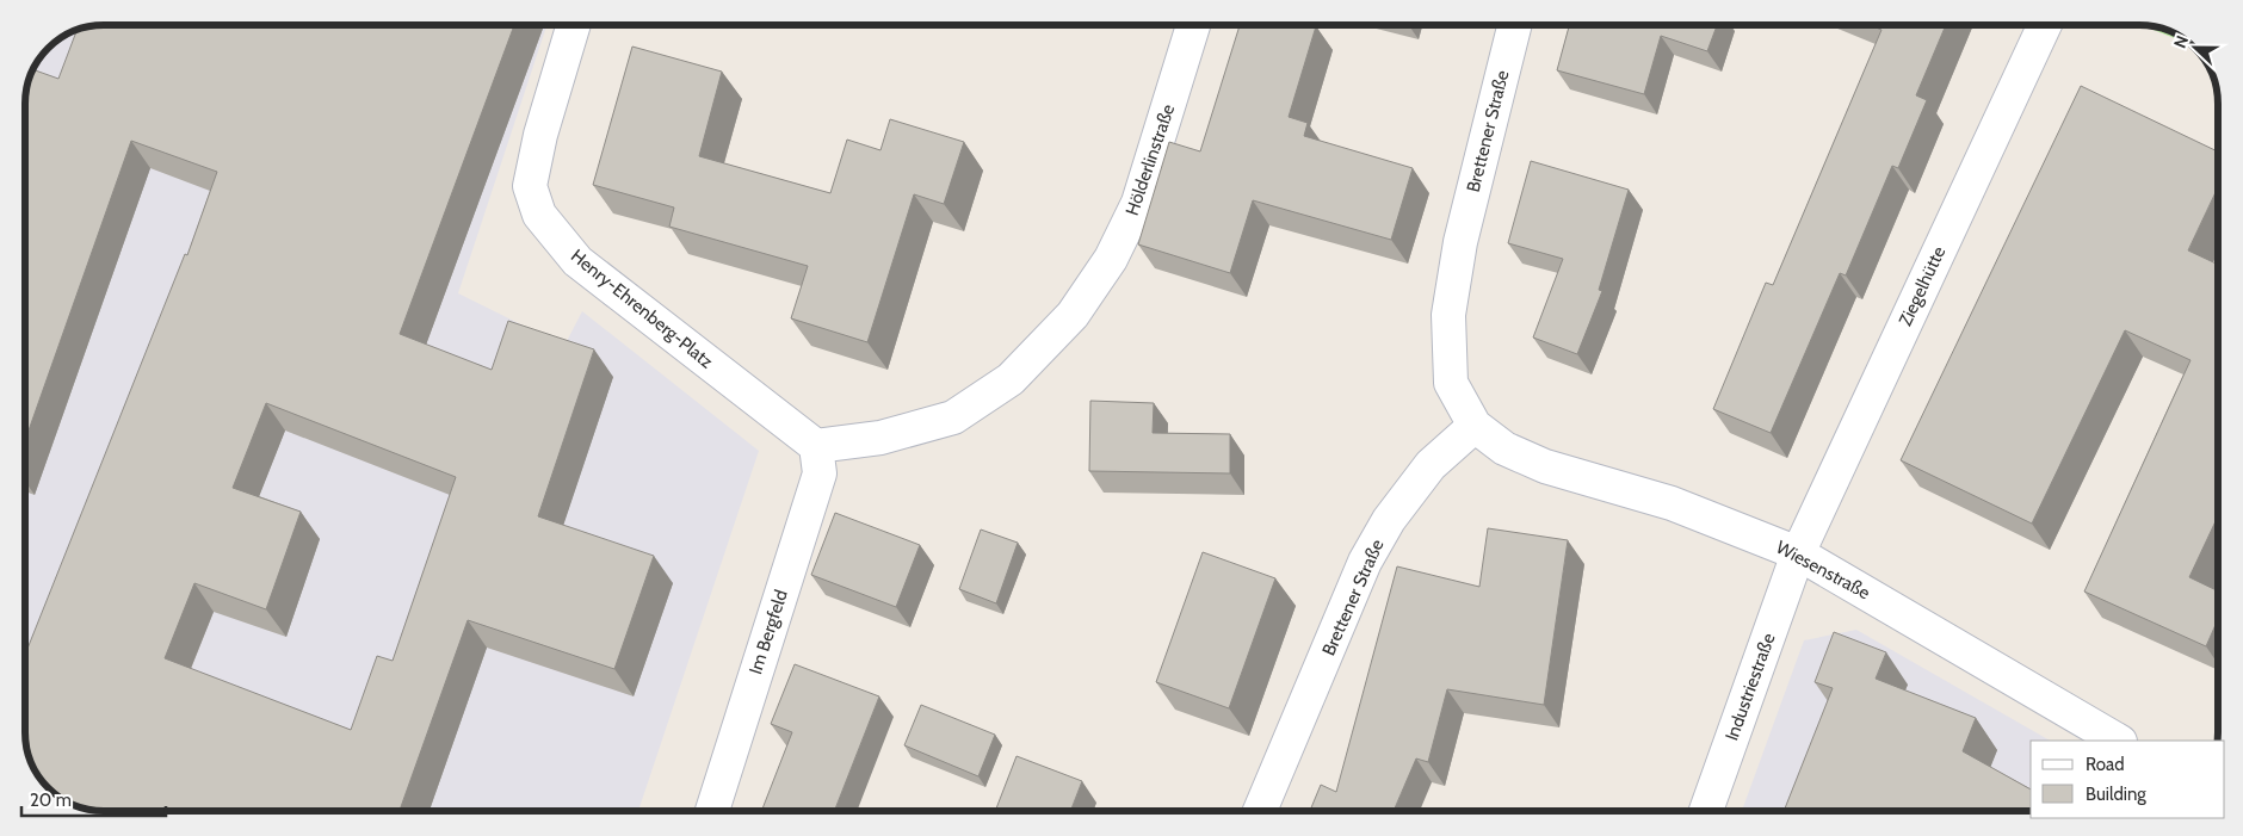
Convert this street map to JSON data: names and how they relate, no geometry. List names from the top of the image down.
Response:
{
  "streets": {
    "street": [
      "Brettener Straße",
      "Hölderlinstraße",
      "Ziegelhütte",
      "Henry-Ehrenberg-Platz",
      "Wiesenstraße",
      "Im Bergfeld",
      "Industriestraße"
    ]
  },
  "crossings": [
    ["Brettener Straße", "Wiesenstraße"],
    ["Hölderlinstraße", "Henry-Ehrenberg-Platz"],
    ["Hölderlinstraße", "Im Bergfeld"],
    ["Ziegelhütte", "Wiesenstraße"],
    ["Ziegelhütte", "Industriestraße"],
    ["Henry-Ehrenberg-Platz", "Im Bergfeld"],
    ["Wiesenstraße", "Industriestraße"]
  ],
  "legend": ["Road", "Building"],
  "scale_bar": "20 m",
  "north": "left"
}
